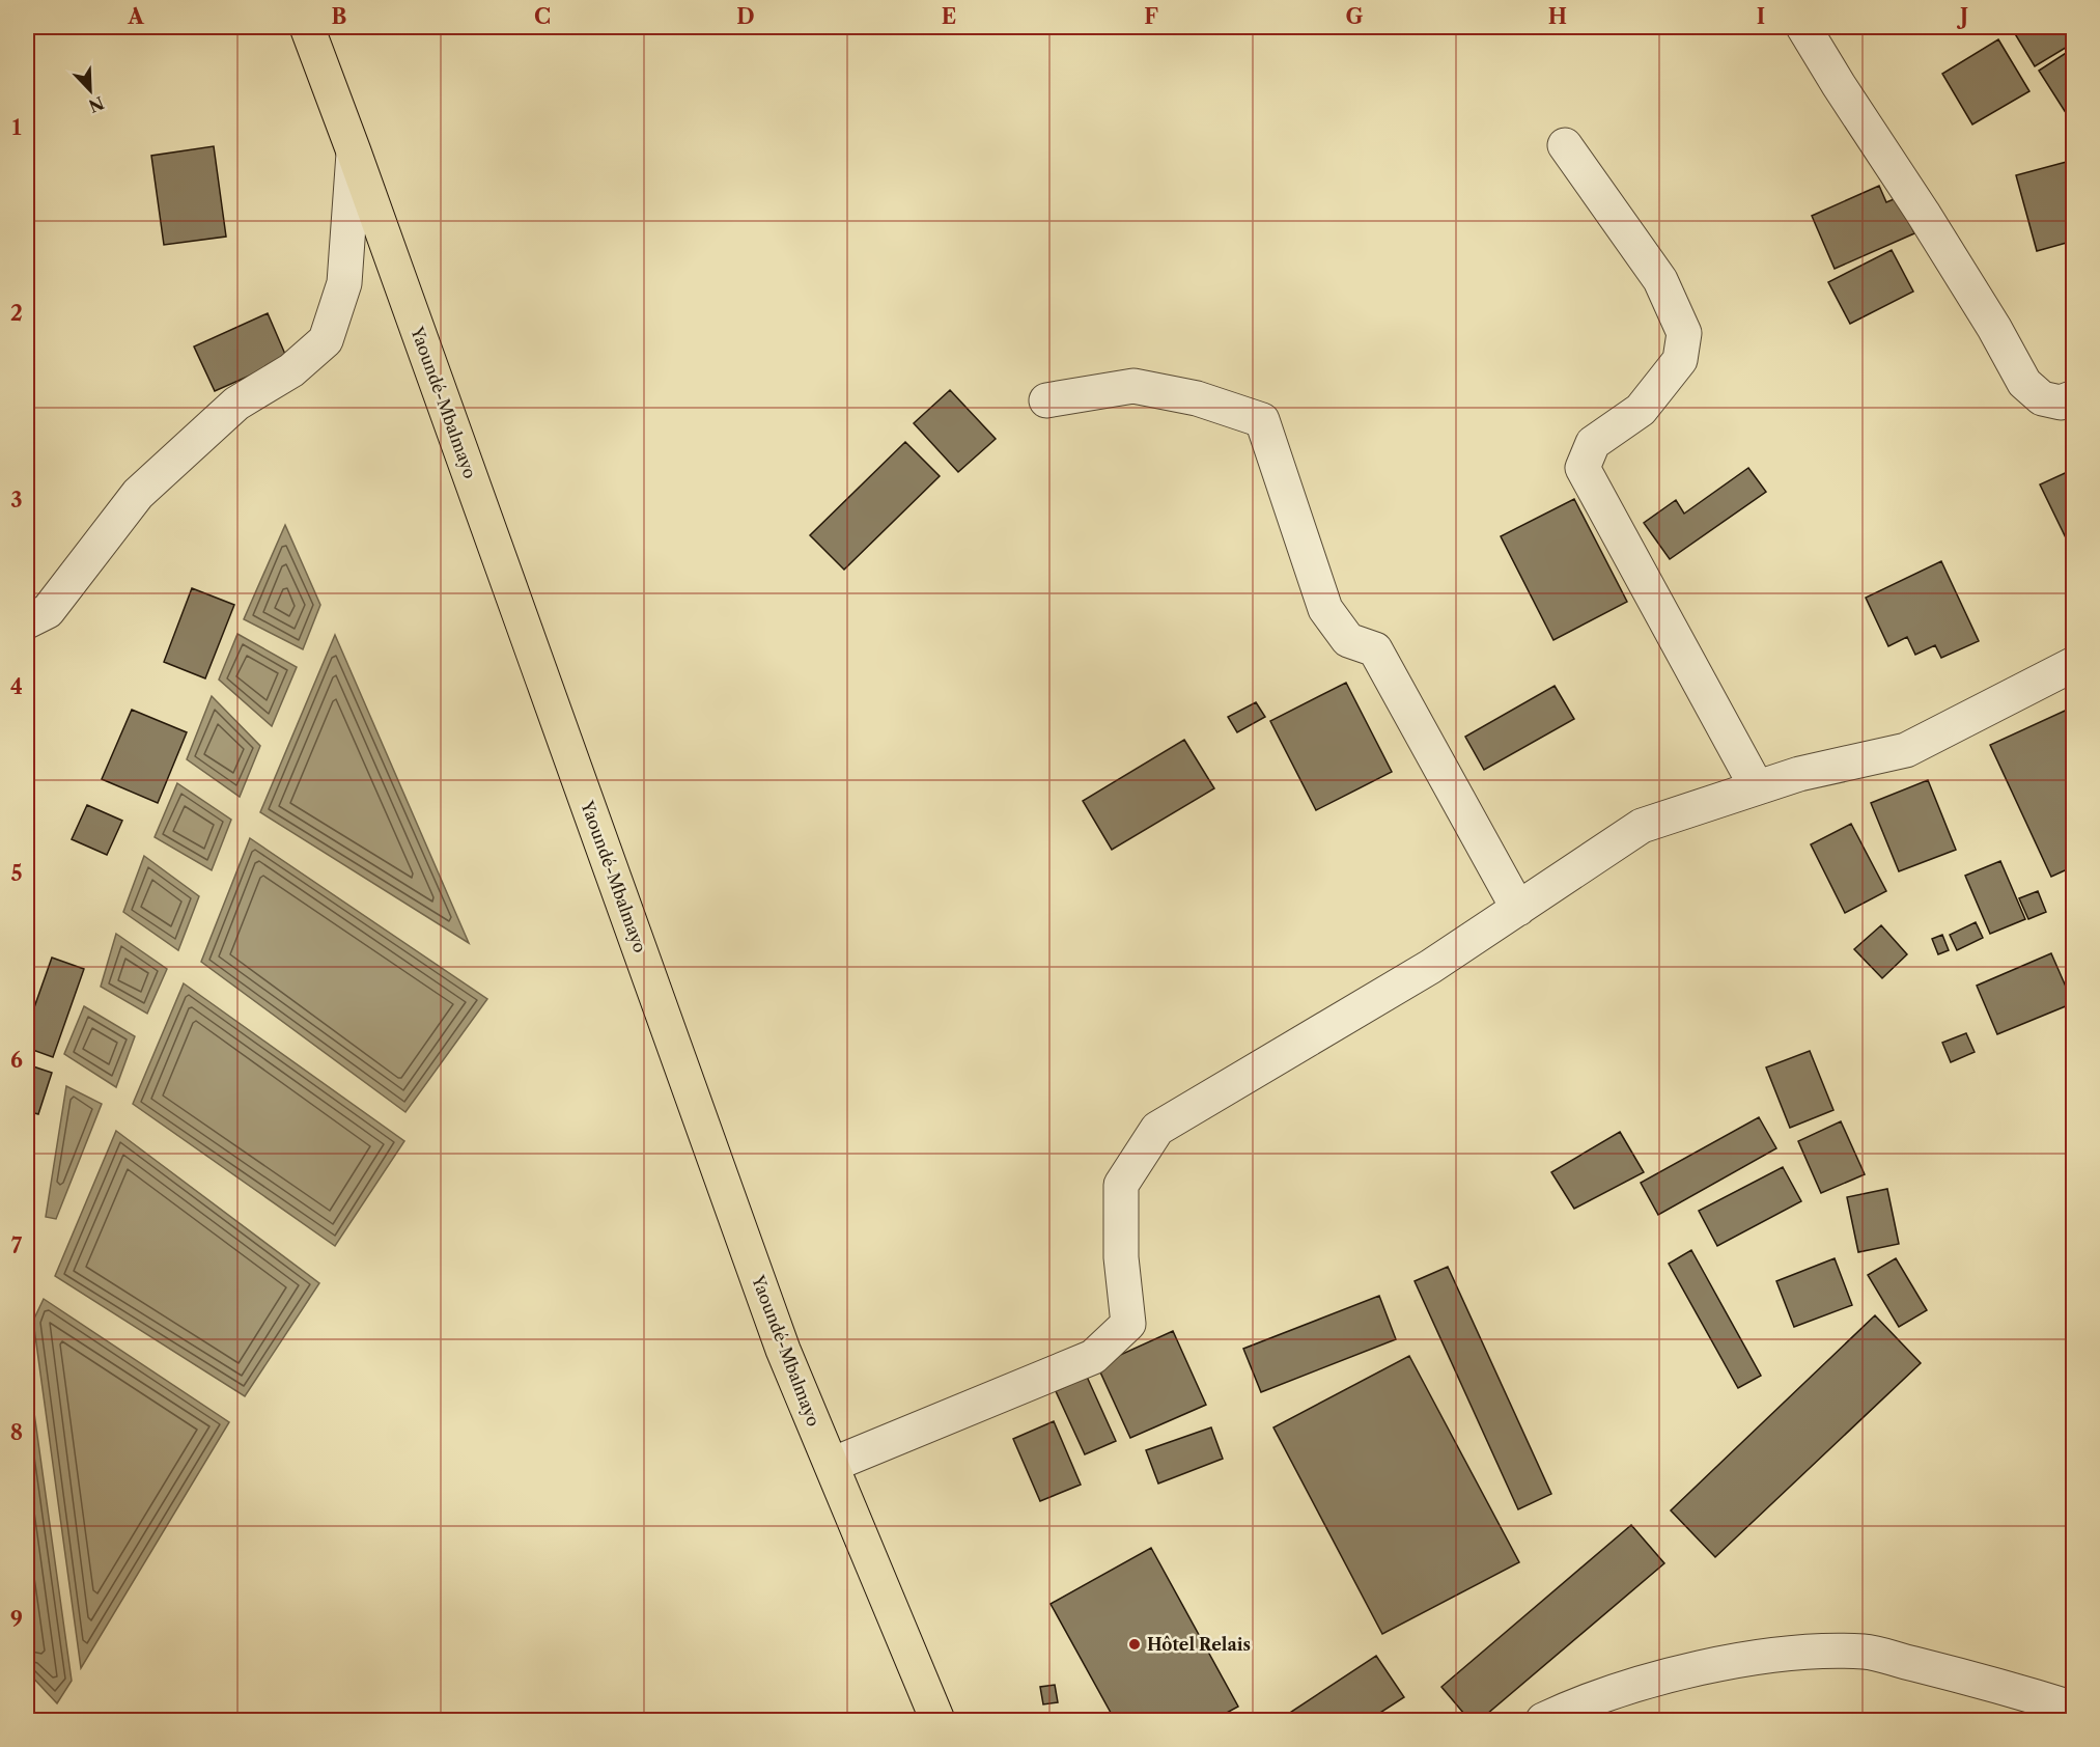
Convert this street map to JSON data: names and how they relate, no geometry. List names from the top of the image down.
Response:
{
  "streets": {
    "highway": ["Yaoundé-Mbalmayo"]
  },
  "places": ["Hôtel Relais"],
  "north": "bottom right",
  "grid": {
    "columns": [
      "A",
      "B",
      "C",
      "D",
      "E",
      "F",
      "G",
      "H",
      "I",
      "J"
    ],
    "rows": [
      "1",
      "2",
      "3",
      "4",
      "5",
      "6",
      "7",
      "8",
      "9"
    ]
  }
}
